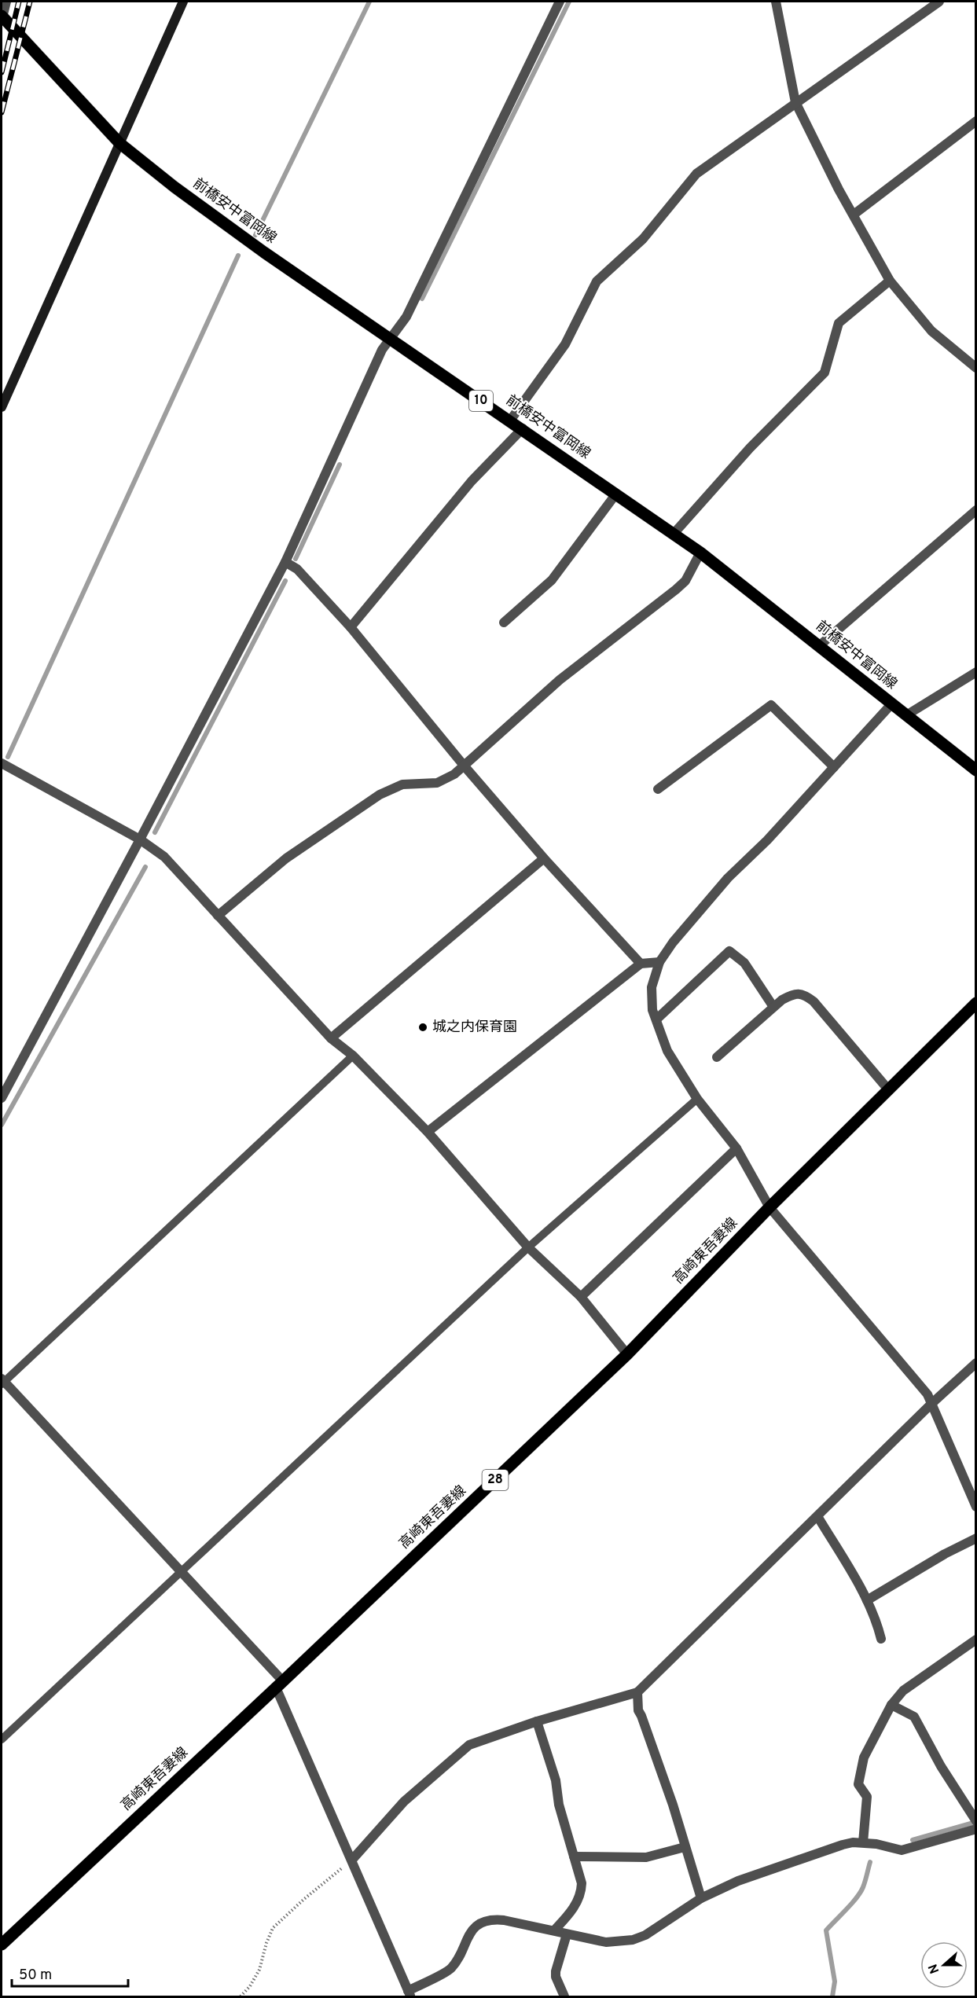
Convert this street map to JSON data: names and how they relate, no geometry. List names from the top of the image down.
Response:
{
  "streets": {
    "main road": [
      "前橋安中富岡線",
      "10",
      "高崎東吾妻線",
      "28"
    ]
  },
  "places": ["城之内保育園"],
  "scale_bar": "50 m",
  "north": "left"
}
